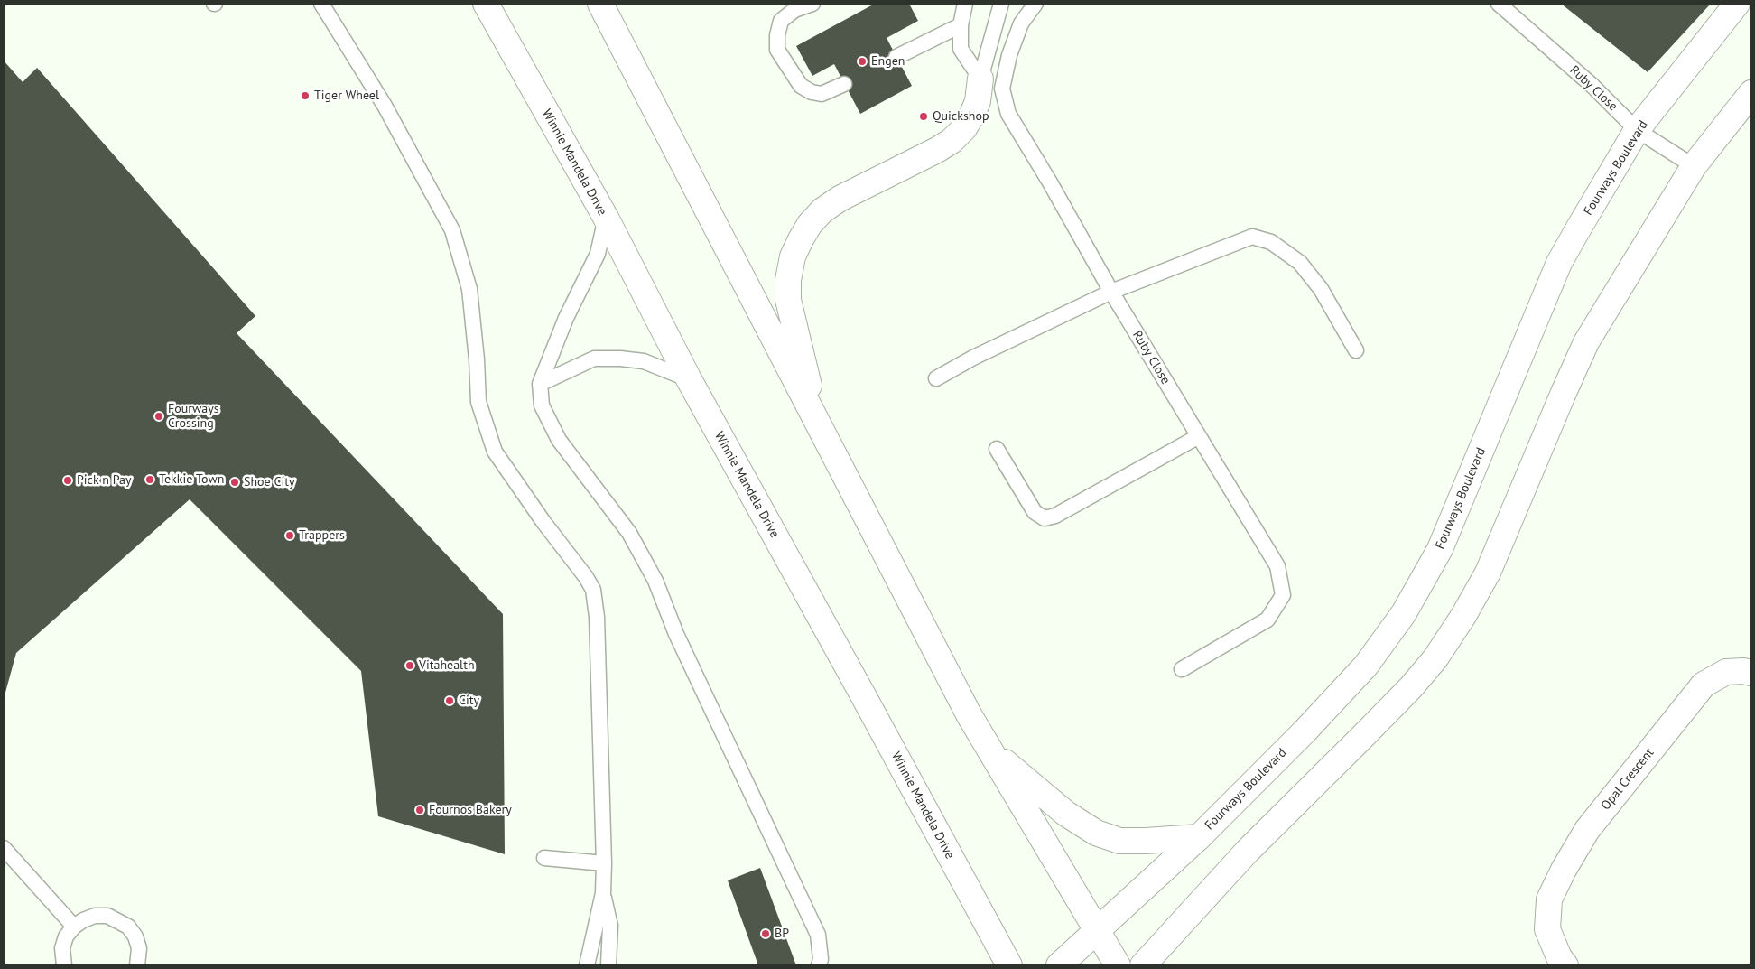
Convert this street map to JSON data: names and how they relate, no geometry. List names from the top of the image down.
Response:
{
  "streets": {
    "main road": ["Winnie Mandela Drive", "Fourways Boulevard", "Opal Crescent"],
    "lane": ["Ruby Close"]
  },
  "crossings": [
    ["Ruby Close", "Fourways Boulevard"]
  ],
  "places": [
    "Engen",
    "Tiger Wheel",
    "Quickshop",
    "Fourways Crossing",
    "Tekkie Town",
    "Pick n Pay",
    "Shoe City",
    "Trappers",
    "Vitahealth",
    "City",
    "Fournos Bakery",
    "BP"
  ]
}
